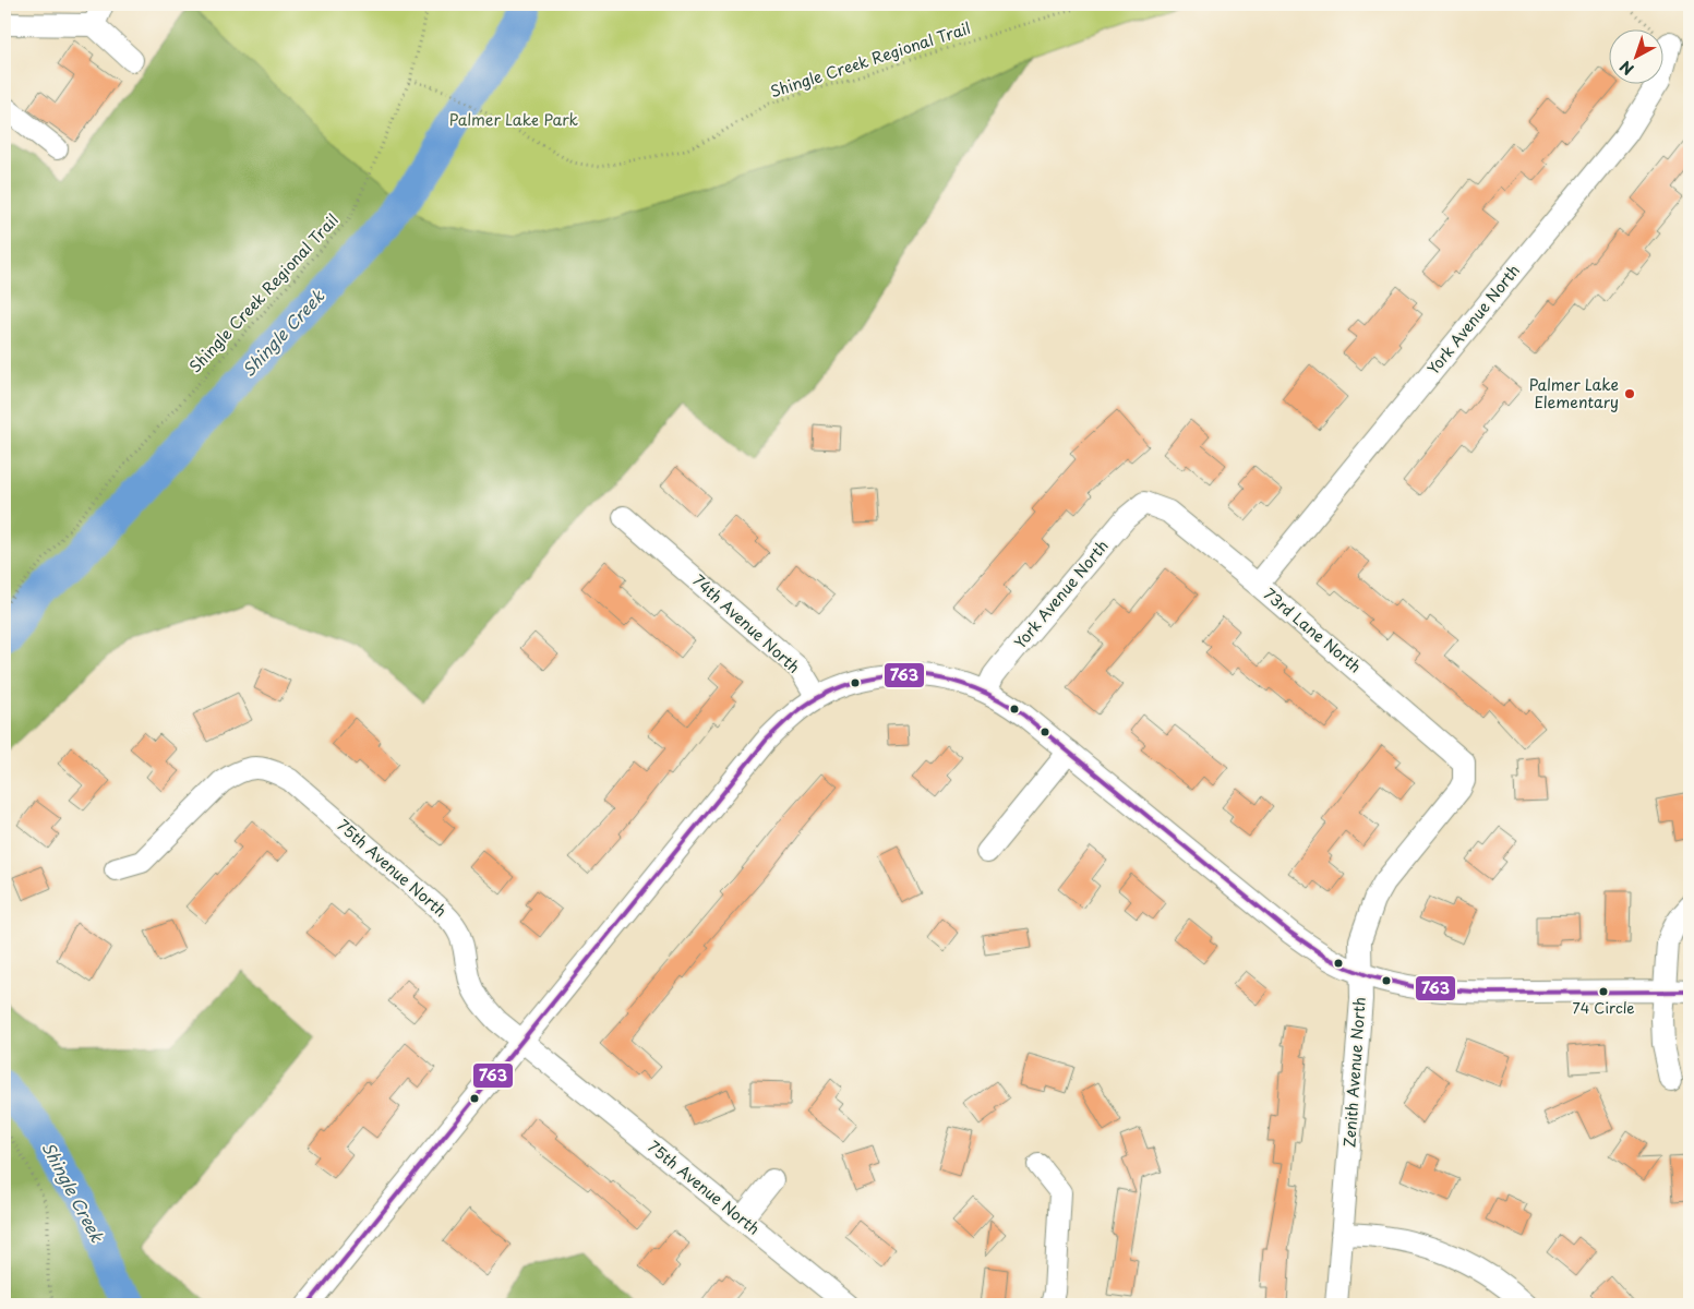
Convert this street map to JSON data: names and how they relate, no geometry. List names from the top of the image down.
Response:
{
  "streets": {
    "street": [
      "York Avenue North",
      "74th Avenue North",
      "73rd Lane North",
      "75th Avenue North",
      "Zenith Avenue North"
    ],
    "path": ["Shingle Creek Regional Trail"]
  },
  "crossings": [
    ["York Avenue North", "73rd Lane North"],
    ["73rd Lane North", "Zenith Avenue North"]
  ],
  "water": ["Shingle Creek"],
  "parks": ["Palmer Lake Park"],
  "places": ["Palmer Lake Elementary", "74 Circle"],
  "lines": ["transit line 763"],
  "north": "bottom left"
}
